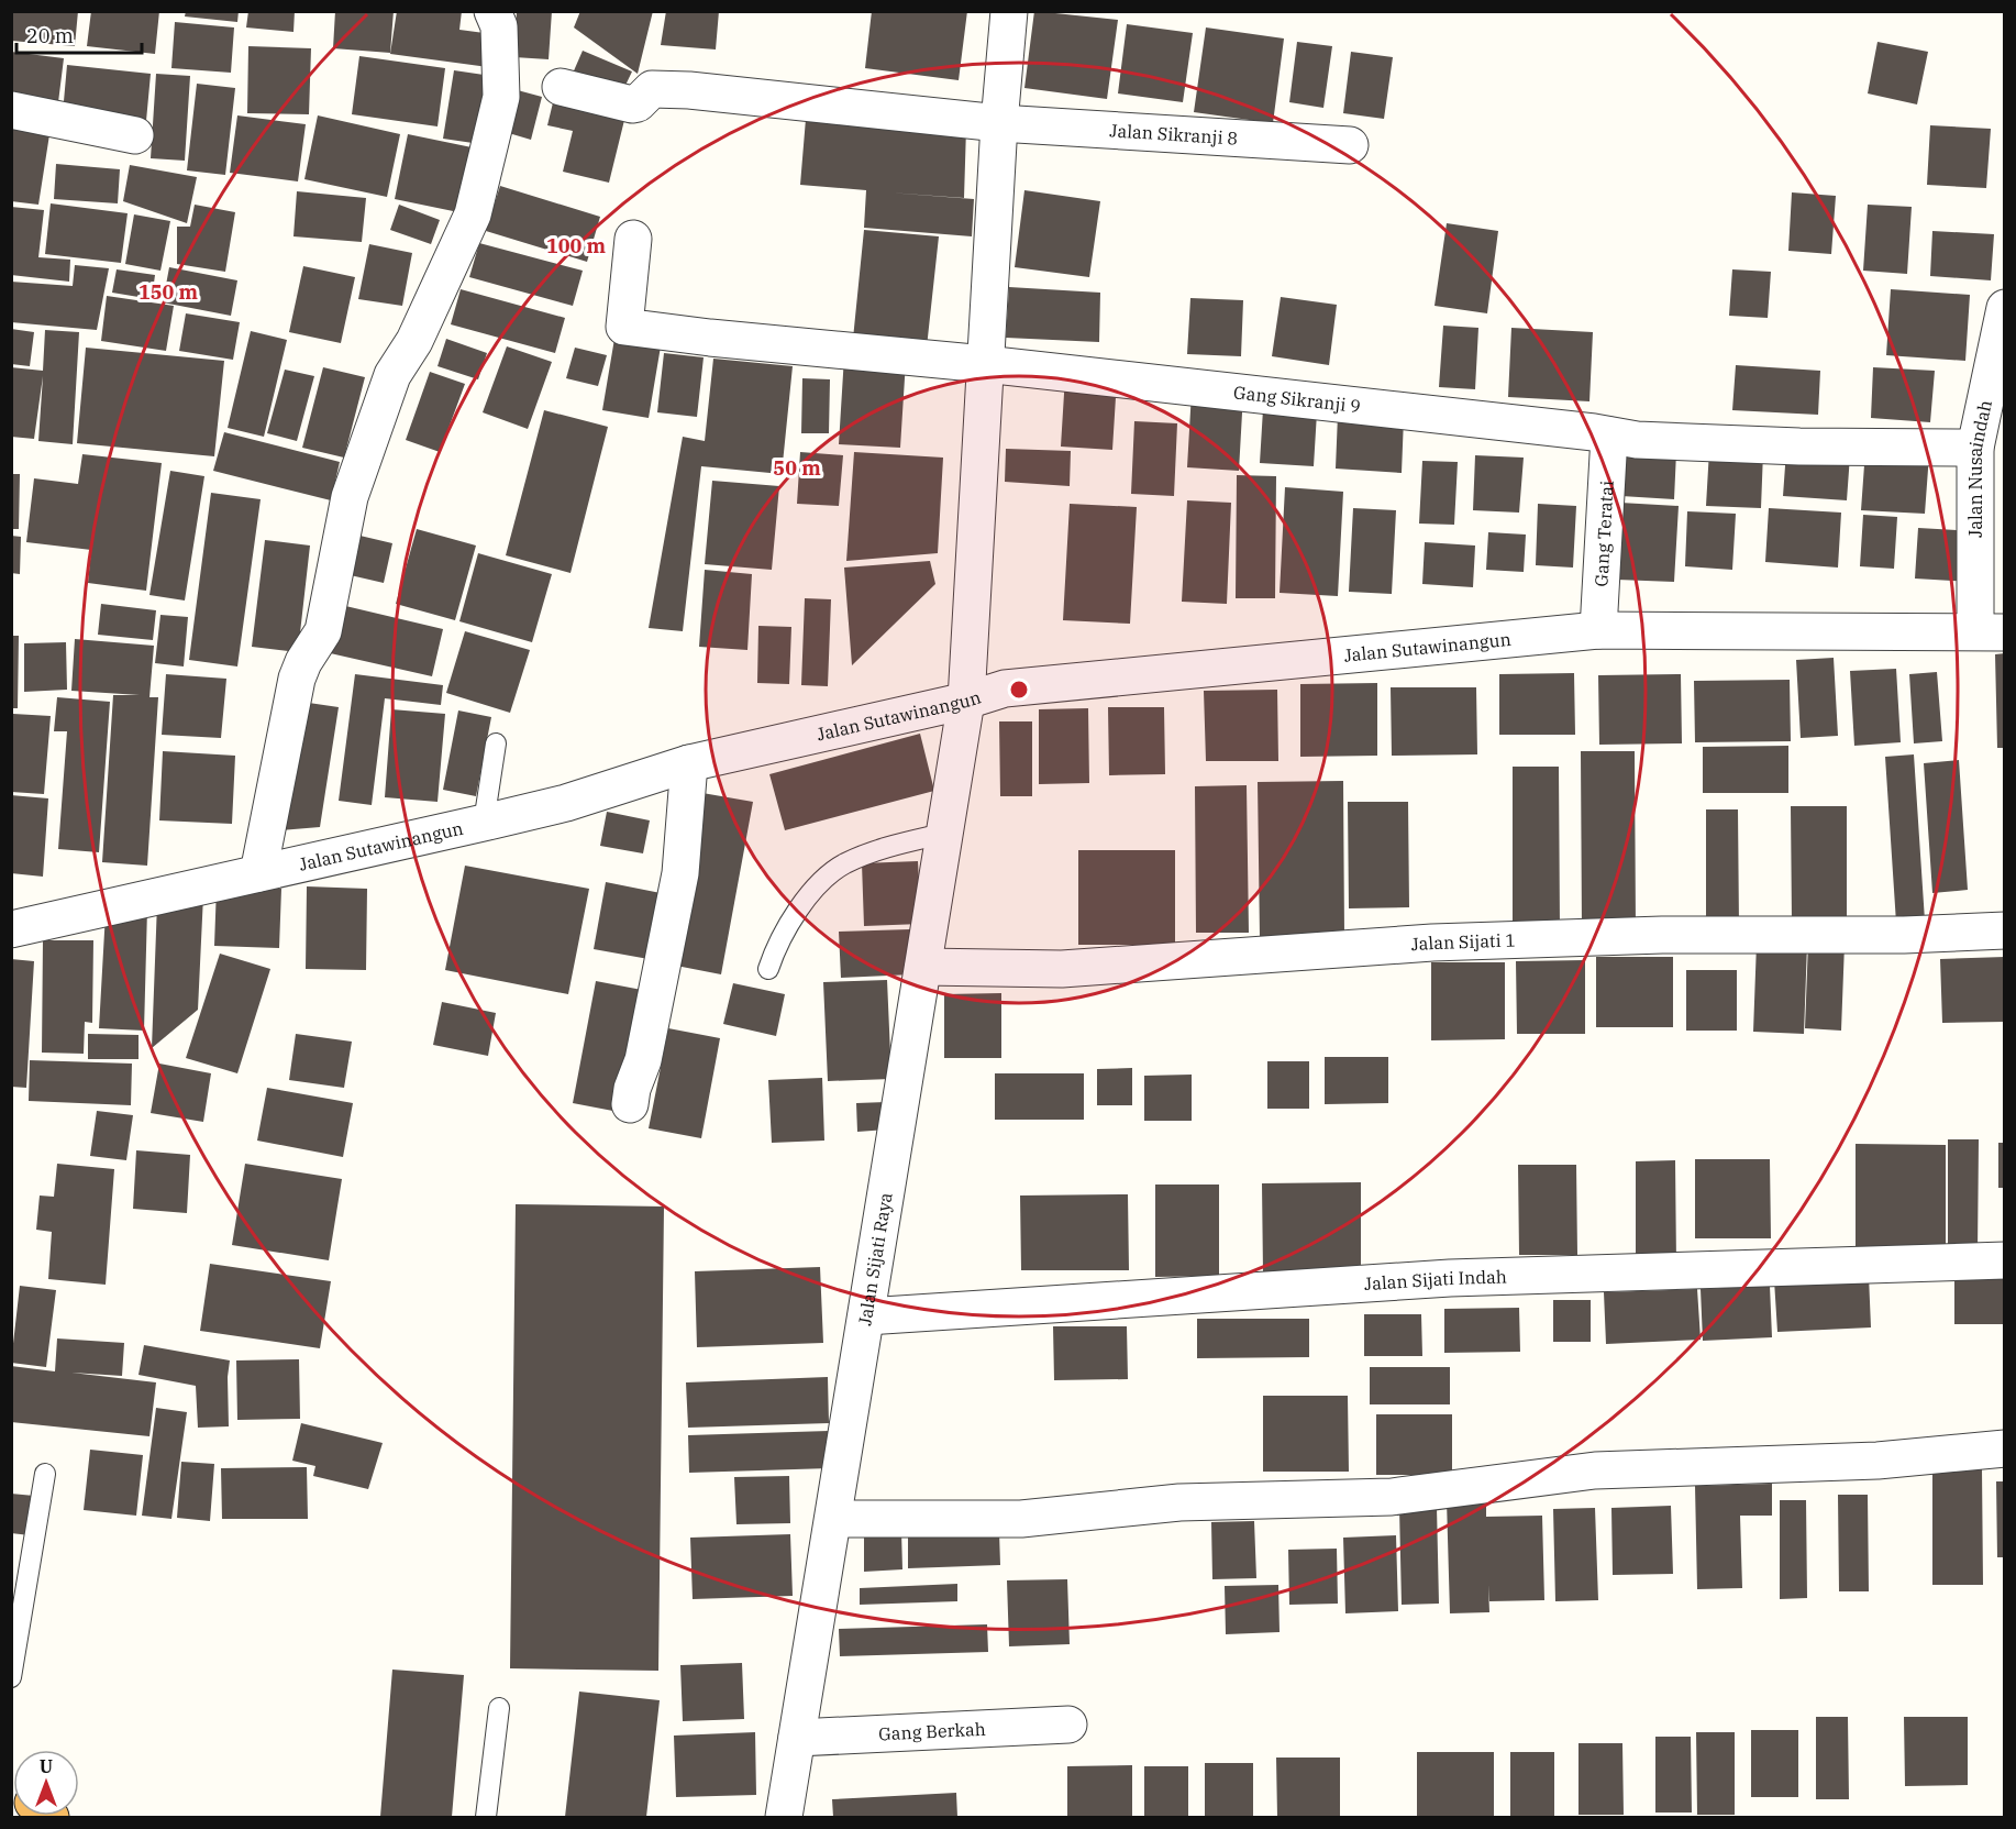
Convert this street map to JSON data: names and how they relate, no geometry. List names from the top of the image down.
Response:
{
  "streets": {
    "street": [
      "Jalan Sikranji 8",
      "Gang Sikranji 9",
      "Jalan Nusaindah",
      "Gang Teratai",
      "Jalan Sutawinangun",
      "Jalan Sijati 1",
      "Jalan Sijati Raya",
      "Jalan Sijati Indah",
      "Gang Berkah"
    ]
  },
  "crossings": [
    ["Jalan Sikranji 8", "Jalan Sijati Raya"],
    ["Gang Sikranji 9", "Jalan Nusaindah"],
    ["Gang Sikranji 9", "Gang Teratai"],
    ["Gang Sikranji 9", "Jalan Sijati Raya"],
    ["Jalan Nusaindah", "Jalan Sutawinangun"],
    ["Gang Teratai", "Jalan Sutawinangun"],
    ["Jalan Sutawinangun", "Jalan Sijati Raya"],
    ["Jalan Sijati 1", "Jalan Sijati Raya"],
    ["Jalan Sijati Raya", "Jalan Sijati Indah"],
    ["Jalan Sijati Raya", "Gang Berkah"]
  ],
  "scale_bar": "20 m",
  "north": "top",
  "rings": ["100 m", "150 m", "50 m"]
}
